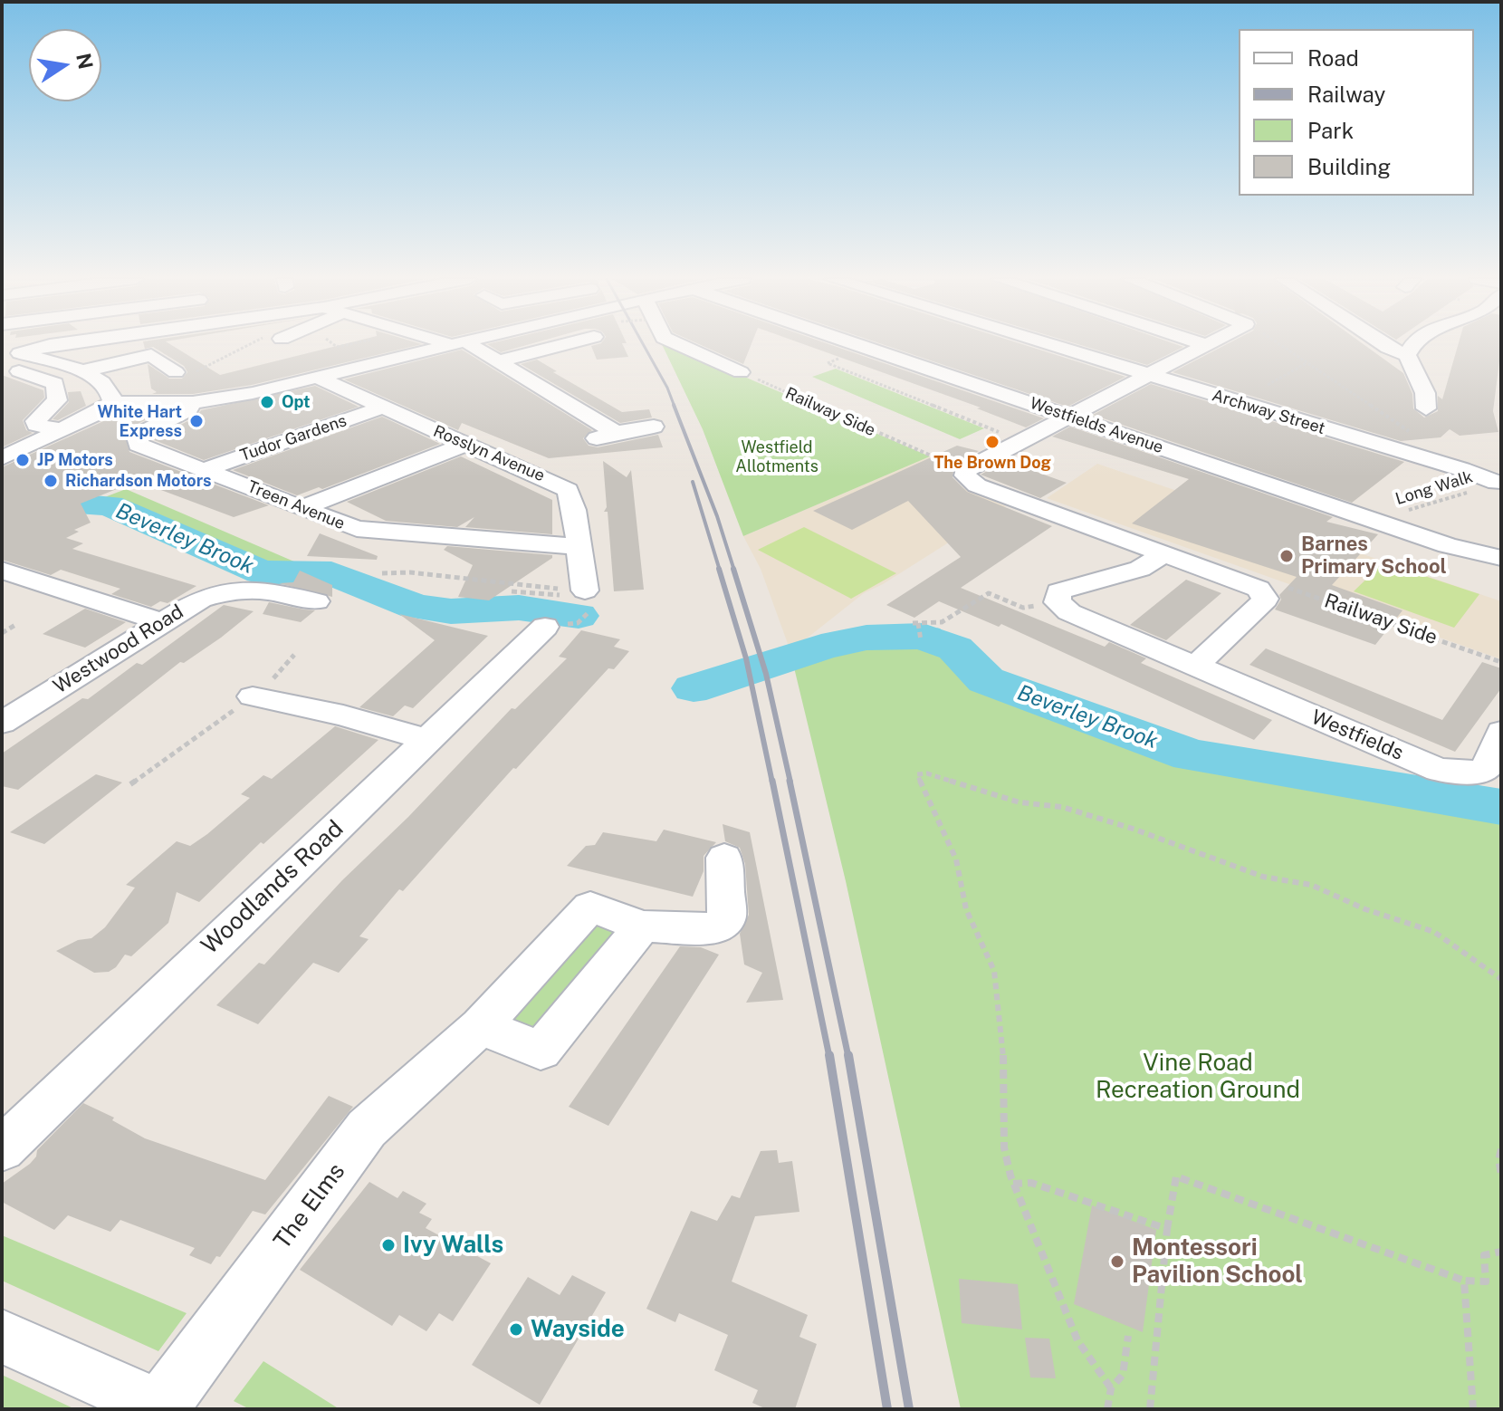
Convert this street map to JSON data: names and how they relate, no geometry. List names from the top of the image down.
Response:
{
  "streets": {
    "street": [
      "Archway Street",
      "Westfields Avenue",
      "Tudor Gardens",
      "Rosslyn Avenue",
      "Treen Avenue",
      "Westwood Road",
      "Westfields",
      "Woodlands Road",
      "The Elms"
    ],
    "path": ["Railway Side", "Long Walk"]
  },
  "crossings": [
    ["Archway Street", "Long Walk"],
    ["Westfields Avenue", "Long Walk"],
    ["Tudor Gardens", "Rosslyn Avenue"],
    ["Tudor Gardens", "Treen Avenue"],
    ["Rosslyn Avenue", "Treen Avenue"]
  ],
  "water": ["Beverley Brook"],
  "parks": ["Westfield Allotments", "Vine Road Recreation Ground"],
  "places": [
    "Opt",
    "White Hart Express",
    "The Brown Dog",
    "JP Motors",
    "Richardson Motors",
    "Barnes Primary School",
    "Ivy Walls",
    "Montessori Pavilion School",
    "Wayside"
  ],
  "legend": [
    "Road",
    "Railway",
    "Park",
    "Building"
  ],
  "north": "right"
}
